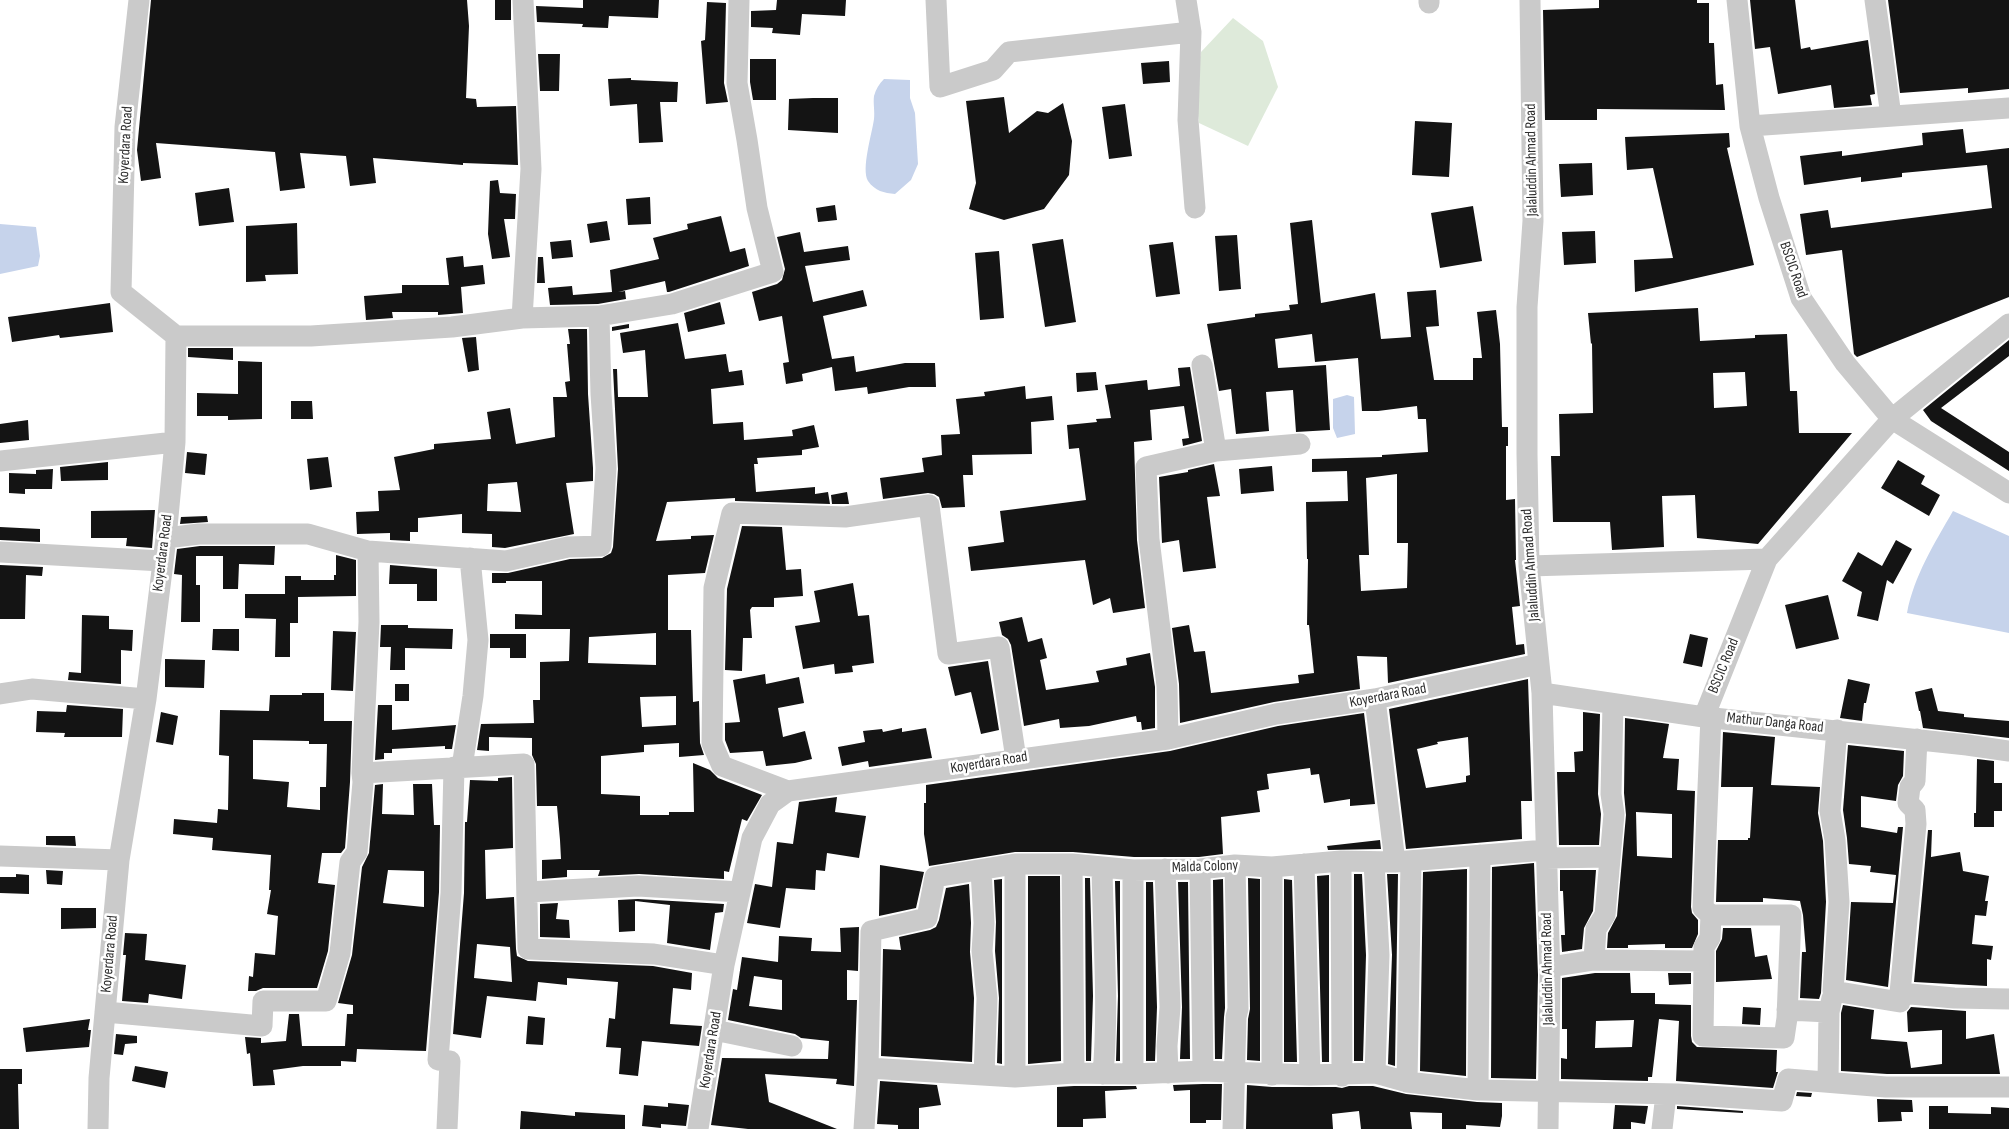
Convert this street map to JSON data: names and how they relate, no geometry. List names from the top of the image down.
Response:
{
  "streets": {
    "street": [
      "Koyerdara Road",
      "Jalaluddin Ahmad Road",
      "BSCIC Road",
      "Mathur Danga Road",
      "Malda Colony"
    ]
  },
  "crossings": [
    ["Koyerdara Road", "Jalaluddin Ahmad Road"],
    ["Jalaluddin Ahmad Road", "Mathur Danga Road"],
    ["Jalaluddin Ahmad Road", "Malda Colony"],
    ["BSCIC Road", "Mathur Danga Road"]
  ]
}
